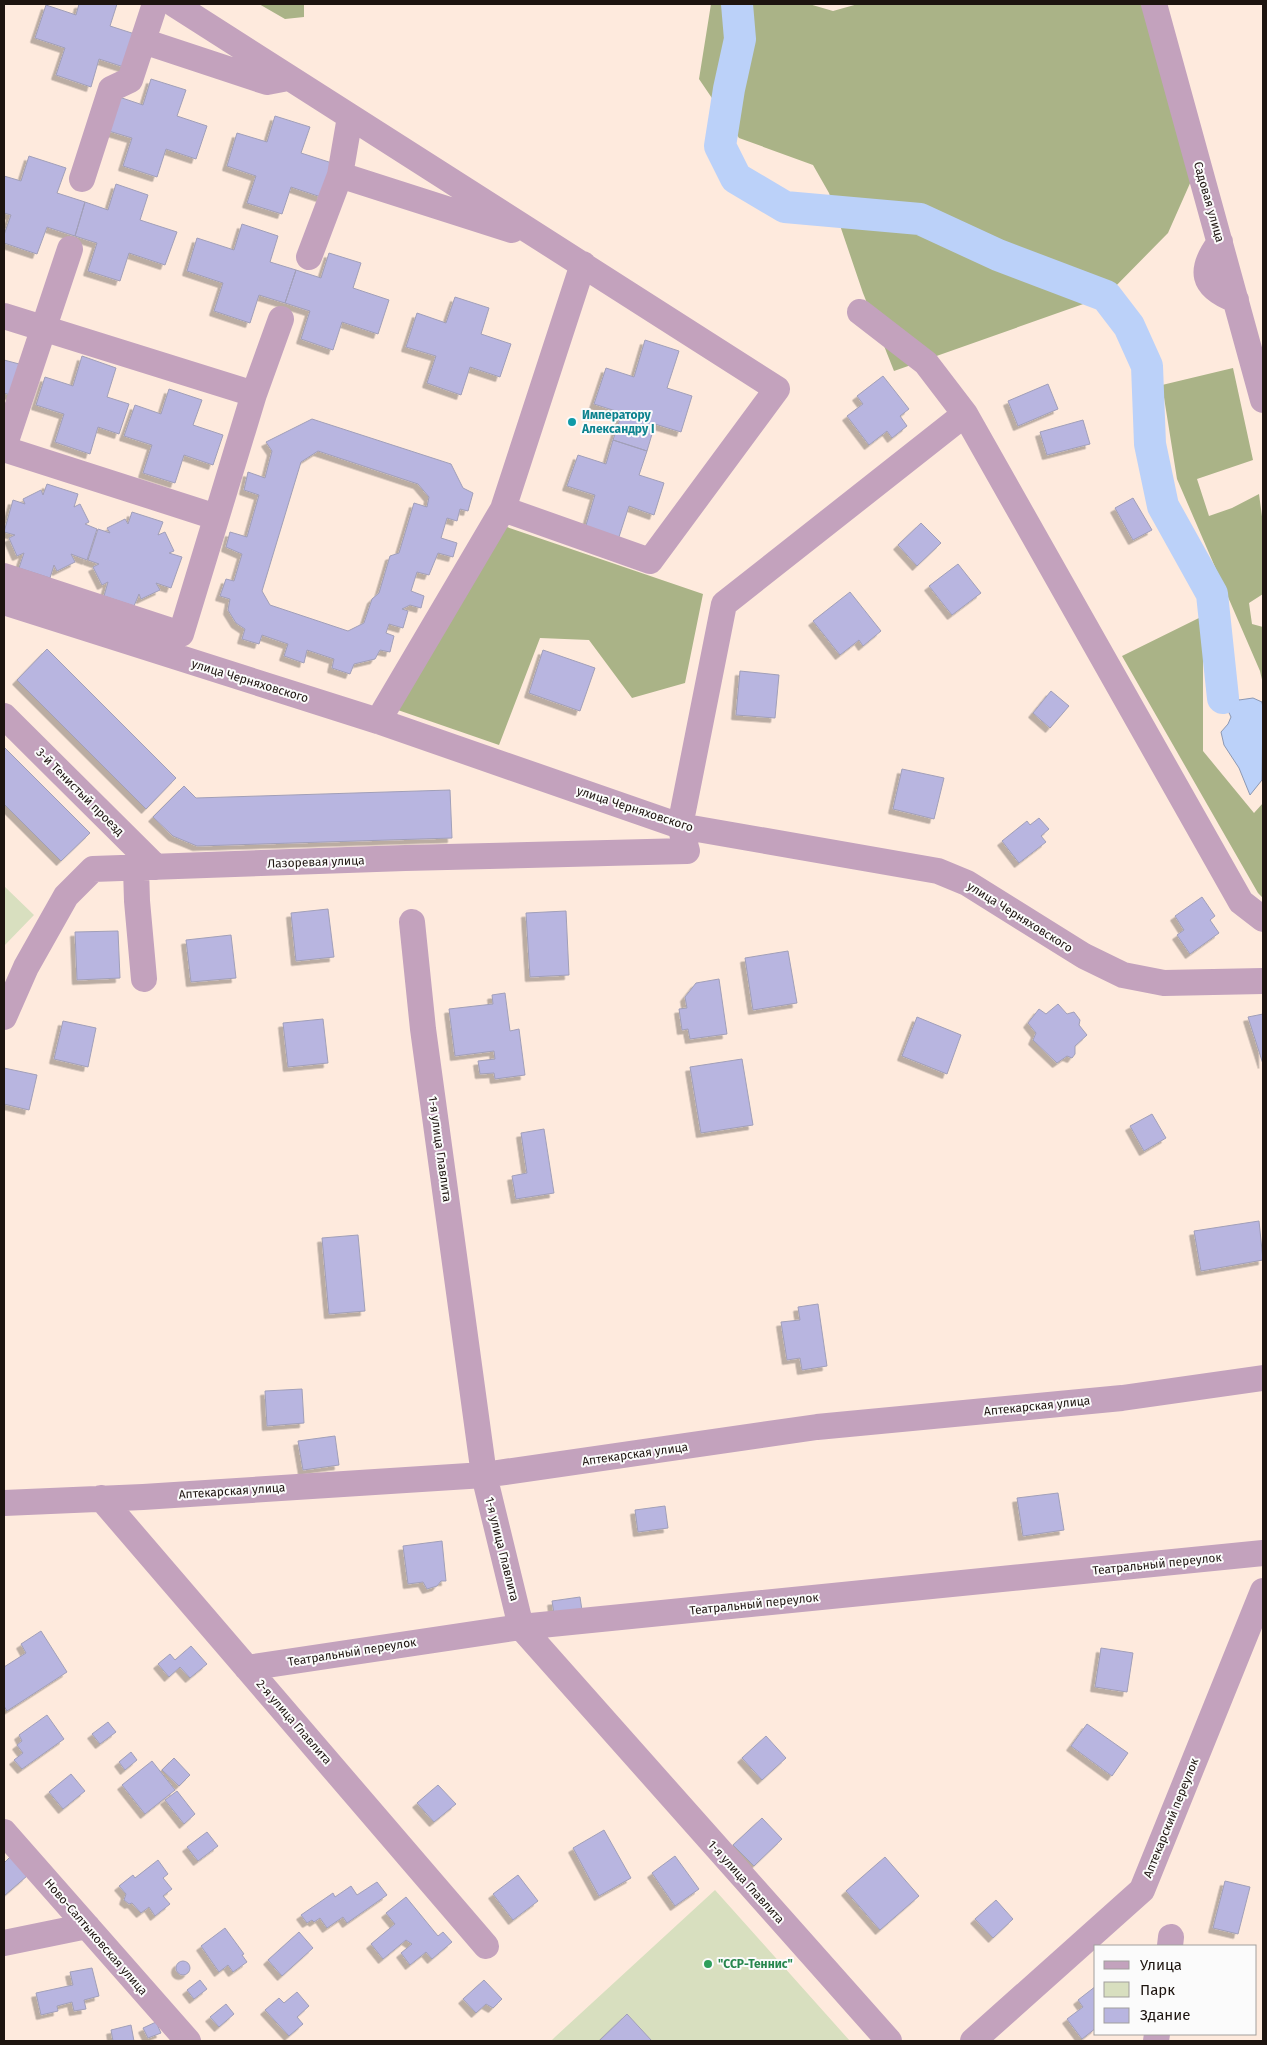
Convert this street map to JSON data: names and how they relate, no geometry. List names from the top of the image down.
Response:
{
  "streets": {
    "street": [
      "Садовая улица",
      "улица Черняховского",
      "3-й Тенистый проезд",
      "Лазоревая улица",
      "1-я улица Главлита",
      "Аптекарская улица",
      "Театральный переулок",
      "2-я улица Главлита",
      "Аптекарский переулок",
      "Ново-Салтыковская улица"
    ]
  },
  "crossings": [
    ["улица Черняховского", "Лазоревая улица"],
    ["3-й Тенистый проезд", "Лазоревая улица"],
    ["1-я улица Главлита", "Аптекарская улица"],
    ["1-я улица Главлита", "Театральный переулок"],
    ["Аптекарская улица", "2-я улица Главлита"],
    ["Театральный переулок", "2-я улица Главлита"]
  ],
  "places": ["Императору Александру I", "\"ССР-Теннис\""],
  "legend": ["Улица", "Парк", "Здание"]
}
